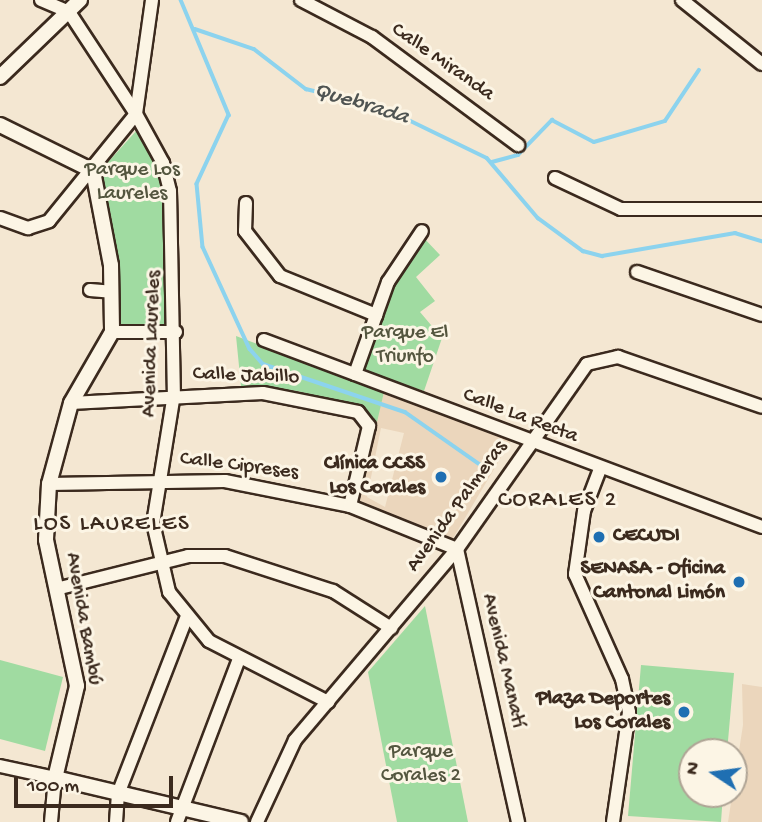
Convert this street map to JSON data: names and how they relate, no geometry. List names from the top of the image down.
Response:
{
  "streets": {
    "street": [
      "Calle Miranda",
      "Avenida Laureles",
      "Calle Jabillo",
      "Calle La Recta",
      "Calle Cipreses",
      "Avenida Palmeras",
      "Avenida Bambú",
      "Avenida Manatí"
    ]
  },
  "crossings": [
    ["Avenida Laureles", "Calle Jabillo"],
    ["Avenida Laureles", "Calle Cipreses"],
    ["Avenida Laureles", "Avenida Palmeras"],
    ["Calle Jabillo", "Calle Cipreses"],
    ["Calle Jabillo", "Avenida Bambú"],
    ["Calle La Recta", "Avenida Palmeras"],
    ["Calle Cipreses", "Avenida Palmeras"],
    ["Calle Cipreses", "Avenida Bambú"],
    ["Calle Cipreses", "Avenida Manatí"],
    ["Avenida Palmeras", "Avenida Manatí"]
  ],
  "districts": ["CORALES 2", "LOS LAURELES"],
  "water": ["Quebrada"],
  "parks": ["Parque Los Laureles", "Parque El Triunfo", "Parque Corales 2"],
  "places": [
    "Clínica CCSS Los Corales",
    "CECUDI",
    "SENASA - Oficina Cantonal Limón",
    "Plaza Deportes Los Corales"
  ],
  "scale_bar": "100 m",
  "north": "left"
}
